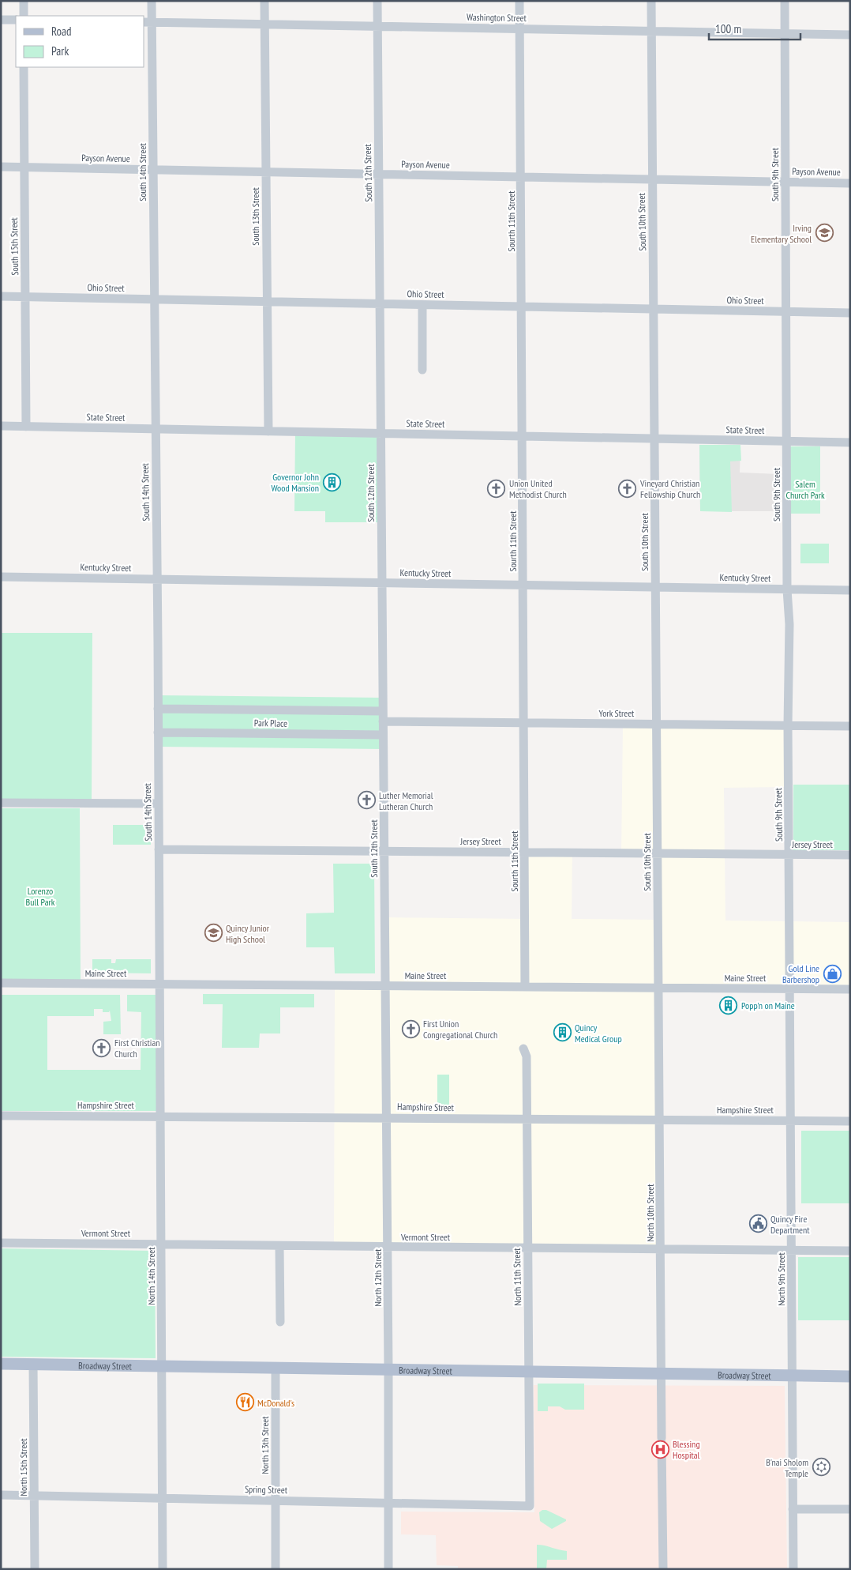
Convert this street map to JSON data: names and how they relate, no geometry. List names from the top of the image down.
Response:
{
  "streets": {
    "main road": ["Broadway Street"],
    "street": [
      "Washington Street",
      "Payson Avenue",
      "South 14th Street",
      "South 12th Street",
      "South 9th Street",
      "South 13th Street",
      "Sourth 11th Street",
      "South 10th Street",
      "South 15th Street",
      "Ohio Street",
      "State Street",
      "Kentucky Street",
      "York Street",
      "Park Place",
      "Jersey Street",
      "Maine Street",
      "Hampshire Street",
      "North 10th Street",
      "Vermont Street",
      "North 14th Street",
      "North 11th Street",
      "North 12th Street",
      "North 9th Street",
      "North 13th Street",
      "North 15th Street",
      "Spring Street"
    ]
  },
  "crossings": [
    ["Washington Street", "South 14th Street"],
    ["Washington Street", "South 12th Street"],
    ["Washington Street", "South 9th Street"],
    ["Washington Street", "South 13th Street"],
    ["Washington Street", "Sourth 11th Street"],
    ["Washington Street", "South 10th Street"],
    ["Payson Avenue", "South 14th Street"],
    ["Payson Avenue", "South 12th Street"],
    ["Payson Avenue", "South 9th Street"],
    ["Payson Avenue", "South 13th Street"],
    ["Payson Avenue", "Sourth 11th Street"],
    ["Payson Avenue", "South 10th Street"],
    ["Payson Avenue", "South 15th Street"],
    ["South 14th Street", "Ohio Street"],
    ["South 14th Street", "State Street"],
    ["South 14th Street", "Kentucky Street"],
    ["South 14th Street", "Park Place"],
    ["South 14th Street", "Jersey Street"],
    ["South 14th Street", "Maine Street"],
    ["South 14th Street", "North 14th Street"],
    ["South 12th Street", "Ohio Street"],
    ["South 12th Street", "State Street"],
    ["South 12th Street", "Kentucky Street"],
    ["South 12th Street", "York Street"],
    ["South 12th Street", "Park Place"],
    ["South 12th Street", "Jersey Street"],
    ["South 12th Street", "Maine Street"],
    ["South 12th Street", "North 12th Street"],
    ["South 9th Street", "Ohio Street"],
    ["South 9th Street", "State Street"],
    ["South 9th Street", "Kentucky Street"],
    ["South 9th Street", "York Street"],
    ["South 9th Street", "Jersey Street"],
    ["South 9th Street", "Maine Street"],
    ["South 9th Street", "North 9th Street"],
    ["South 13th Street", "Ohio Street"],
    ["South 13th Street", "State Street"],
    ["Sourth 11th Street", "Ohio Street"],
    ["Sourth 11th Street", "State Street"],
    ["Sourth 11th Street", "Kentucky Street"],
    ["Sourth 11th Street", "York Street"],
    ["Sourth 11th Street", "Jersey Street"],
    ["Sourth 11th Street", "Maine Street"],
    ["South 10th Street", "Ohio Street"],
    ["South 10th Street", "State Street"],
    ["South 10th Street", "Kentucky Street"],
    ["South 10th Street", "York Street"],
    ["South 10th Street", "Jersey Street"],
    ["South 10th Street", "Maine Street"],
    ["South 10th Street", "North 10th Street"],
    ["South 15th Street", "Ohio Street"],
    ["South 15th Street", "State Street"],
    ["Maine Street", "North 10th Street"],
    ["Maine Street", "North 14th Street"],
    ["Maine Street", "North 12th Street"],
    ["Maine Street", "North 9th Street"],
    ["Hampshire Street", "North 10th Street"],
    ["Hampshire Street", "North 14th Street"],
    ["Hampshire Street", "North 11th Street"],
    ["Hampshire Street", "North 12th Street"],
    ["Hampshire Street", "North 9th Street"],
    ["North 10th Street", "Vermont Street"],
    ["North 10th Street", "Broadway Street"],
    ["Vermont Street", "North 14th Street"],
    ["Vermont Street", "North 11th Street"],
    ["Vermont Street", "North 12th Street"],
    ["Vermont Street", "North 9th Street"],
    ["North 14th Street", "Broadway Street"],
    ["North 14th Street", "Spring Street"],
    ["North 11th Street", "Broadway Street"],
    ["North 11th Street", "Spring Street"],
    ["North 12th Street", "Broadway Street"],
    ["North 12th Street", "Spring Street"],
    ["North 9th Street", "Broadway Street"],
    ["Broadway Street", "North 13th Street"],
    ["Broadway Street", "North 15th Street"],
    ["North 13th Street", "Spring Street"],
    ["North 15th Street", "Spring Street"]
  ],
  "parks": ["Salem Church Park", "Lorenzo Bull Park"],
  "places": {
    "school or university": ["Irving Elementary School", "Quincy Junior High School"],
    "building": ["Governor John Wood Mansion", "Popp'n on Maine", "Quincy Medical Group"],
    "church": [
      "Union United Methodist Church",
      "Vineyard Christian Fellowship Church",
      "Luther Memorial Lutheran Church",
      "First Union Congregational Church",
      "First Christian Church"
    ],
    "shop": ["Gold Line Barbershop"],
    "public building": ["Quincy Fire Department"],
    "restaurant": ["McDonald's"],
    "hospital": ["Blessing Hospital"],
    "synagogue": ["B'nai Sholom Temple"]
  },
  "legend": ["Road", "Park"],
  "scale_bar": "100 m"
}
